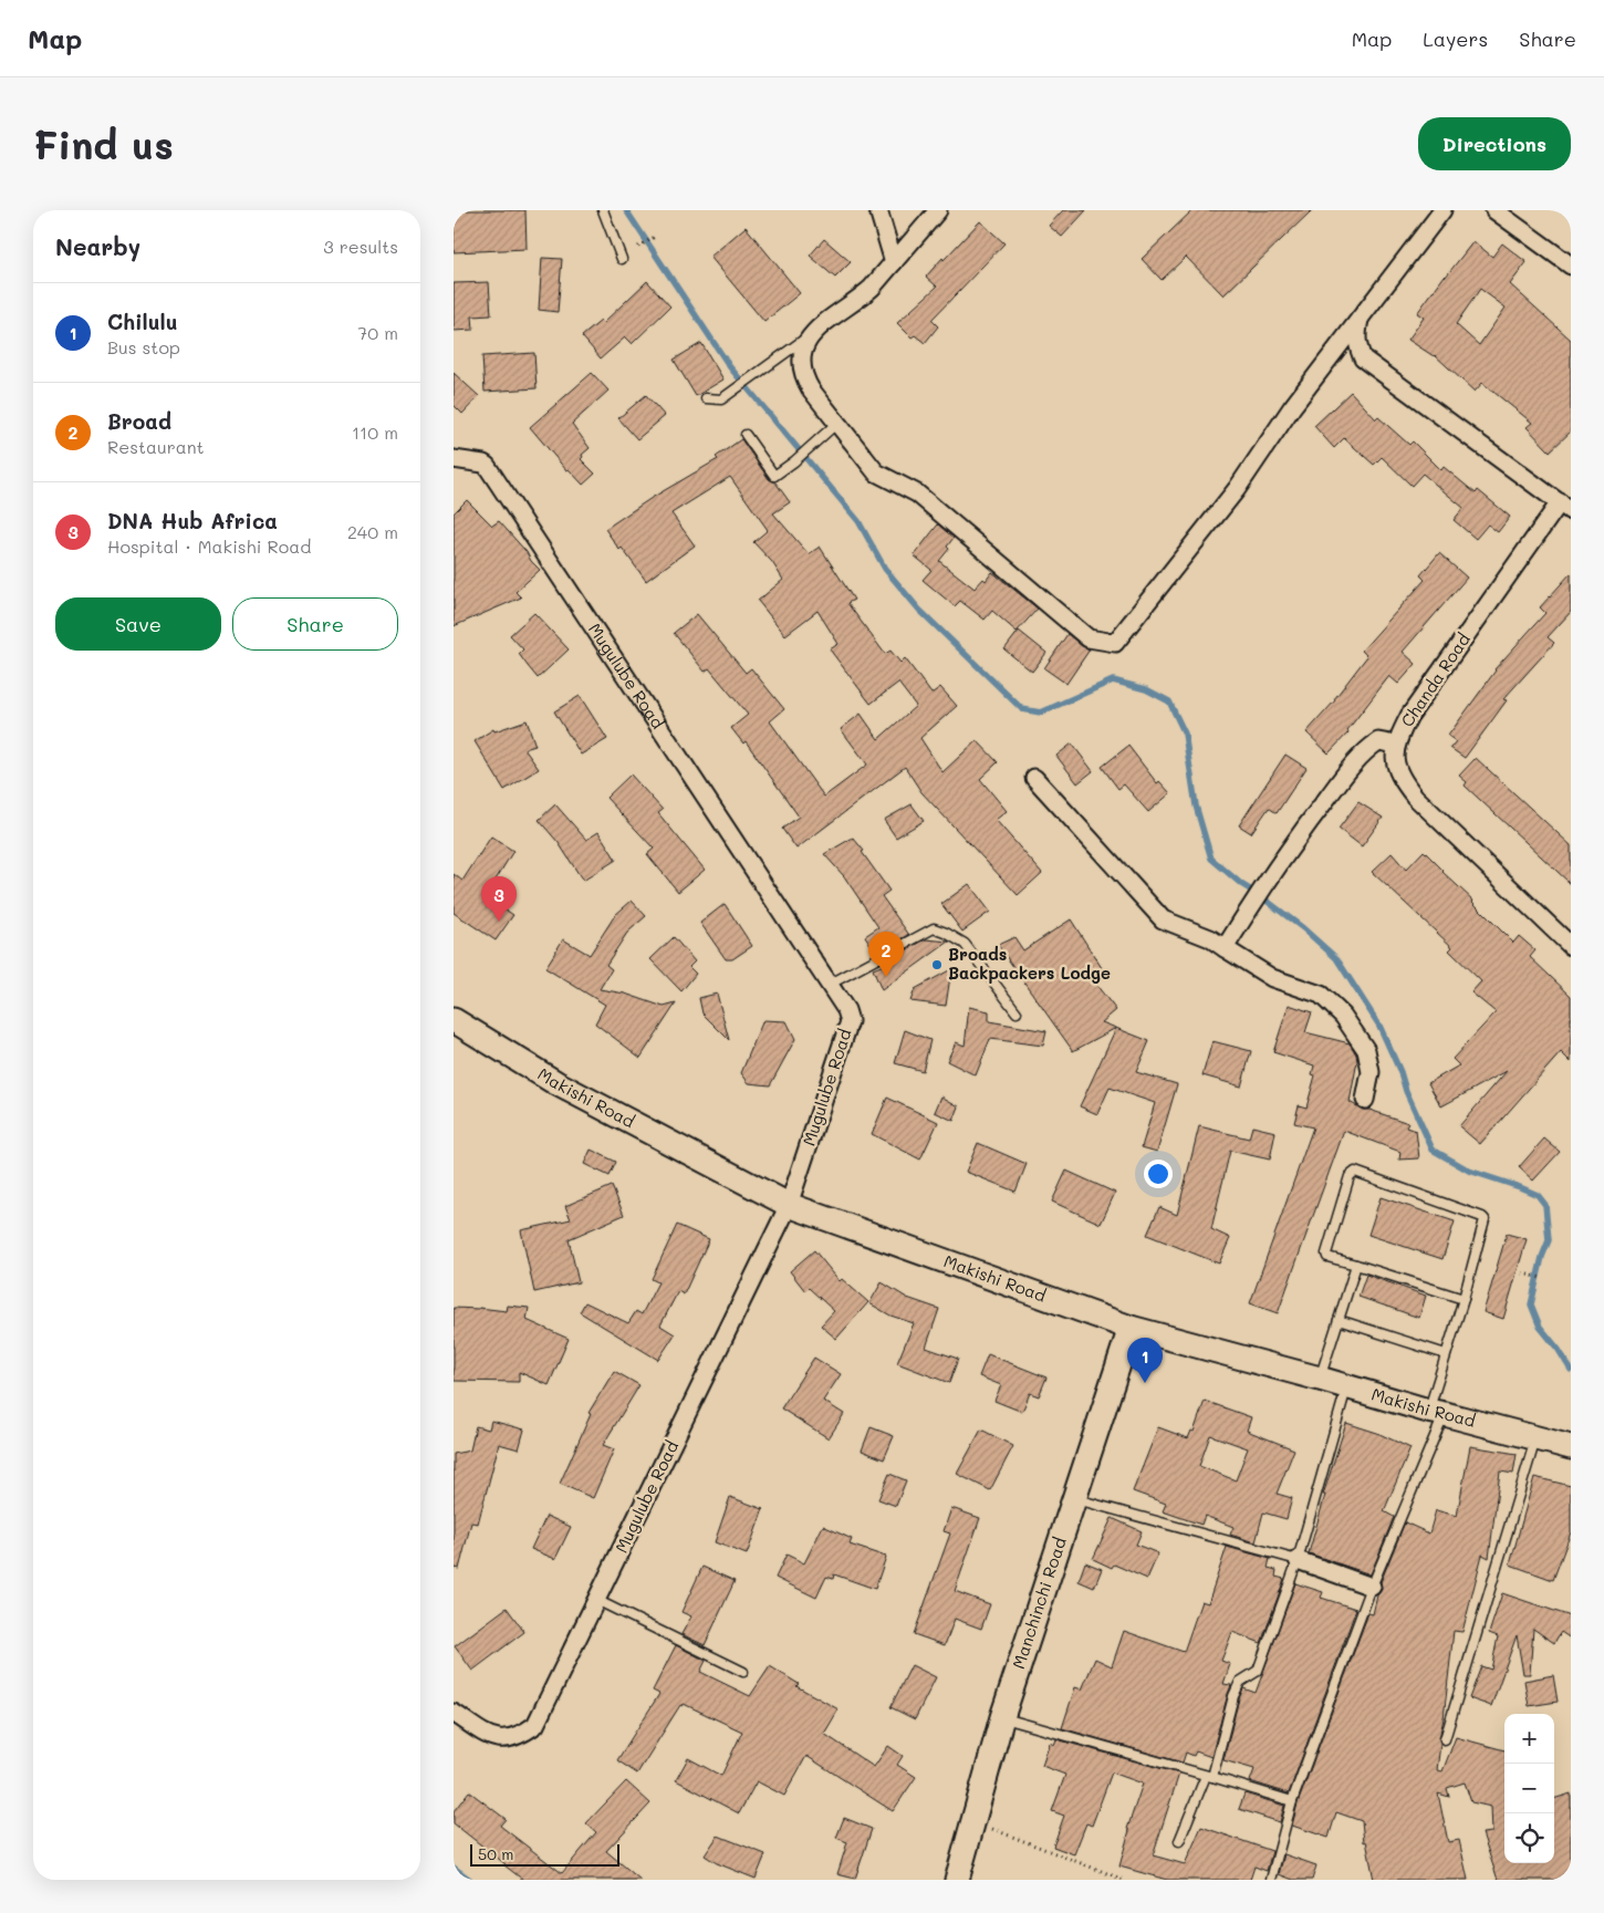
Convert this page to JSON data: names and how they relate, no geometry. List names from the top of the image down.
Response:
{
  "streets": {
    "main road": ["Makishi Road", "Manchinchi Road"],
    "street": ["Mugulube Road", "Chanda Road"]
  },
  "crossings": [
    ["Mugulube Road", "Makishi Road"],
    ["Makishi Road", "Manchinchi Road"]
  ],
  "places": ["Broads Backpackers Lodge"],
  "scale_bar": "50 m",
  "page": {
    "header": "Map",
    "nav": ["Map", "Layers", "Share"],
    "buttons": [
      "Directions",
      ["Save", "Share"]
    ],
    "title": "Find us",
    "heading": ["Nearby", "3 results"],
    "list": [
      {
        "mark": "1",
        "name": "Chilulu",
        "note": "Bus stop",
        "value": "70 m"
      },
      {
        "mark": "2",
        "name": "Broad",
        "note": "Restaurant",
        "value": "110 m"
      },
      {
        "mark": "3",
        "name": "DNA Hub Africa",
        "note": "Hospital · Makishi Road",
        "value": "240 m"
      }
    ],
    "pins": ["3", "2", "1"],
    "map_buttons": ["+", "−"],
    "scale": "50 m"
  }
}
